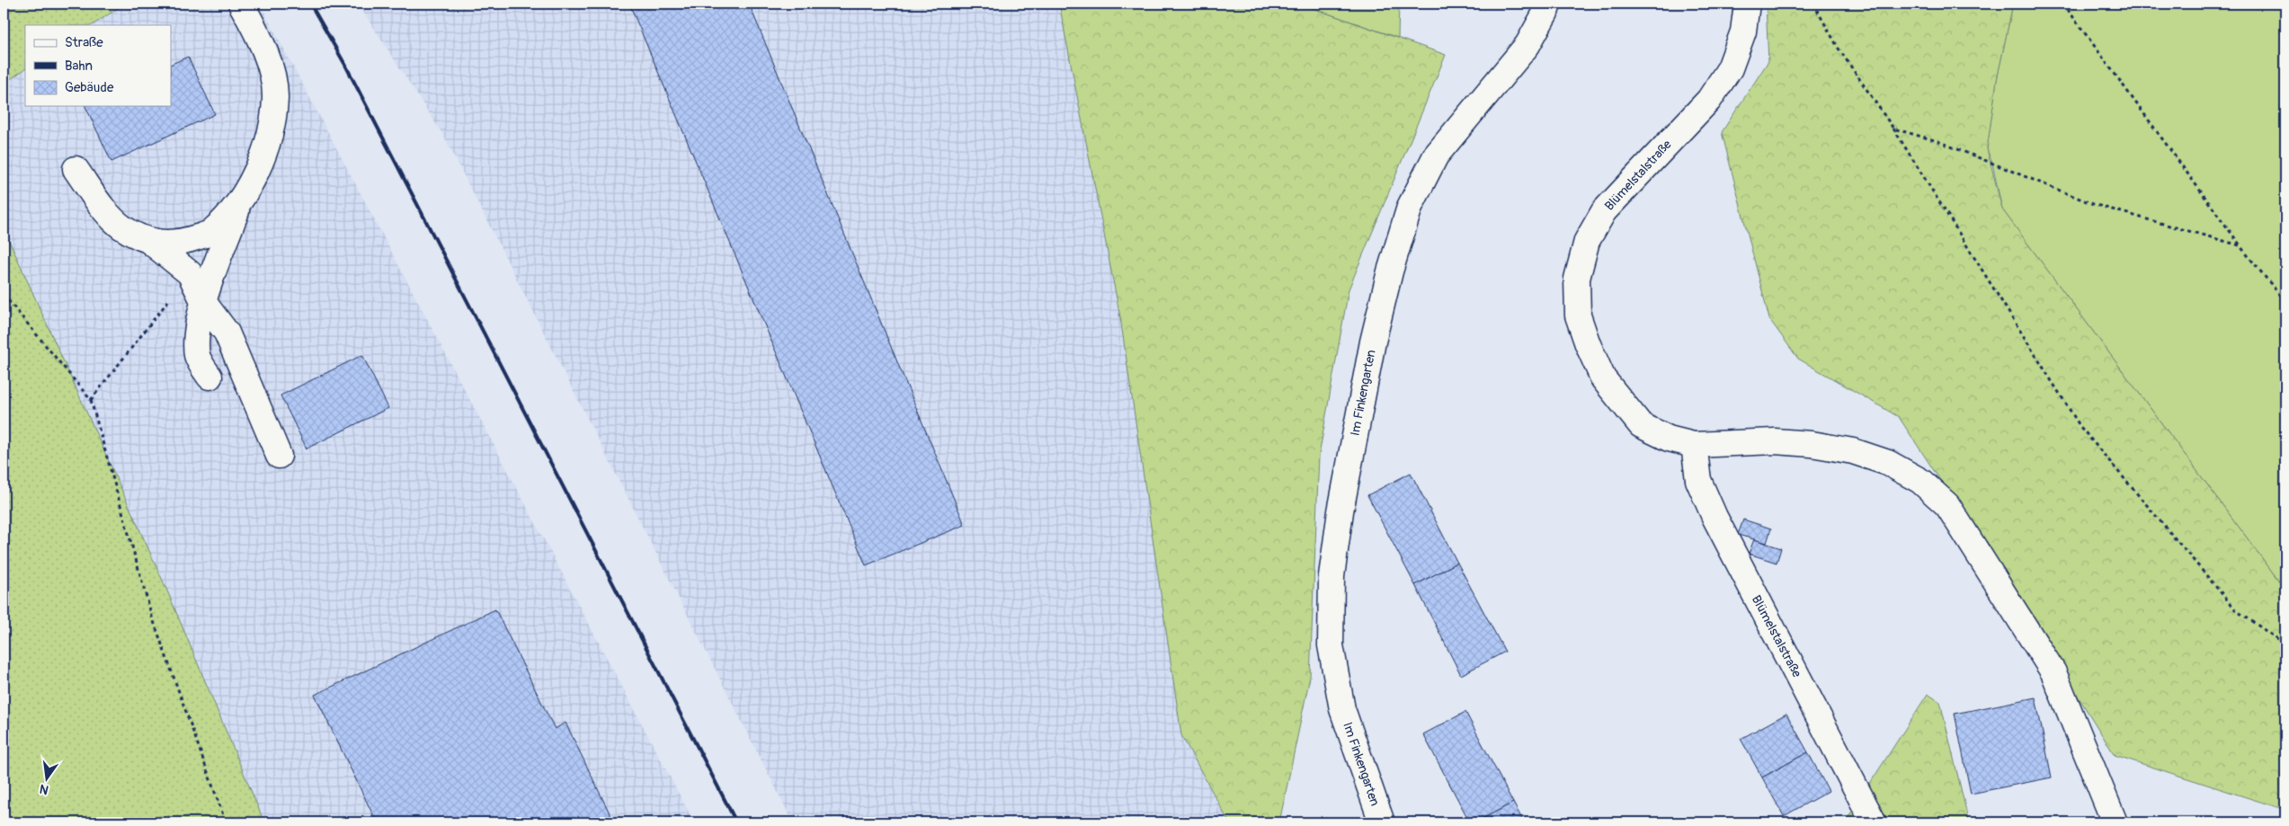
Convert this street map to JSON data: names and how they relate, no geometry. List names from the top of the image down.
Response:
{
  "streets": {
    "street": ["Blümelstalstraße", "Im Finkengarten"]
  },
  "legend": ["Straße", "Bahn", "Gebäude"],
  "north": "bottom"
}
